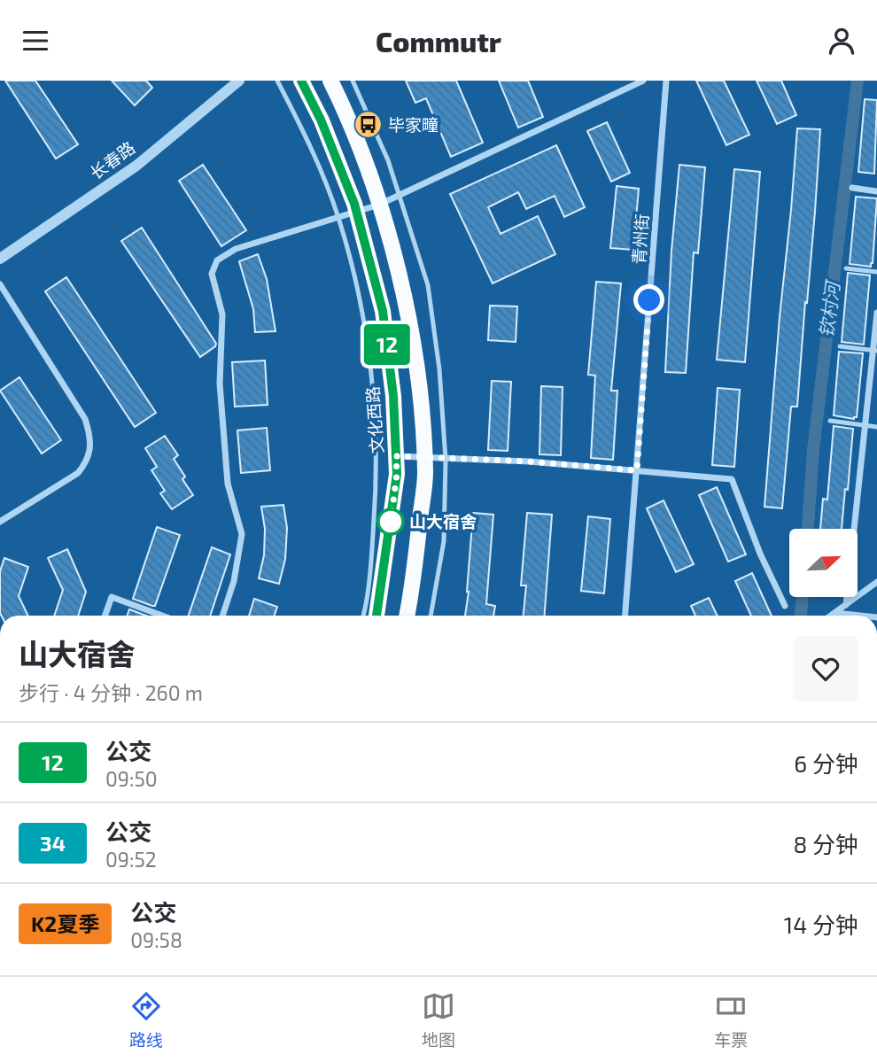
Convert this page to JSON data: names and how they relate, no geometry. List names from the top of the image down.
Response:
{
  "streets": {
    "main road": ["文化西路"],
    "street": ["长春路", "青州街"]
  },
  "water": ["钦村河"],
  "places": {
    "bus stop": ["毕家疃"],
    "other": ["山大宿舍"]
  },
  "lines": ["bus line 12"],
  "north": "top right",
  "page": {
    "header": "Commutr",
    "on_map": "12",
    "heading": ["山大宿舍", "步行 · 4 分钟 · 260 m"],
    "list": [
      {
        "mark": "12",
        "name": "公交",
        "note": "09:50",
        "value": "6 分钟"
      },
      {
        "mark": "34",
        "name": "公交",
        "note": "09:52",
        "value": "8 分钟"
      },
      {
        "mark": "K2夏季",
        "name": "公交",
        "note": "09:58",
        "value": "14 分钟"
      }
    ],
    "tabs": ["路线", "地图", "车票"]
  }
}
